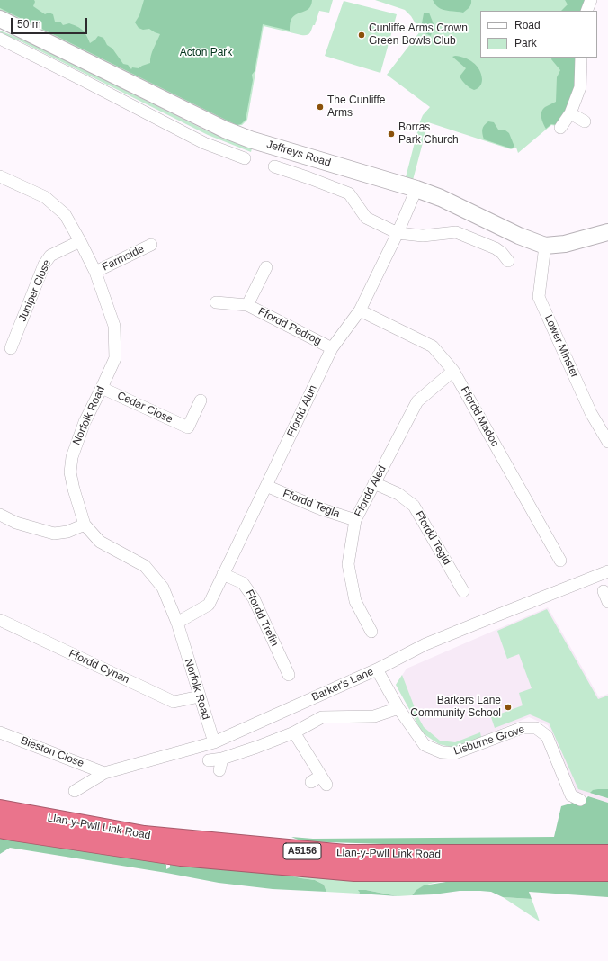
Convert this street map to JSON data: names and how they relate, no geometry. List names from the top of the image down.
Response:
{
  "streets": {
    "highway": ["Llan-y-Pwll Link Road", "A5156"],
    "street": [
      "Jeffreys Road",
      "Farmside",
      "Juniper Close",
      "Ffordd Pedrog",
      "Lower Minster",
      "Cedar Close",
      "Ffordd Alun",
      "Norfolk Road",
      "Ffordd Madoc",
      "Ffordd Aled",
      "Ffordd Tegla",
      "Ffordd Tegid",
      "Ffordd Trefin",
      "Ffordd Cynan",
      "Barker's Lane",
      "Lisburne Grove",
      "Bieston Close"
    ]
  },
  "crossings": [
    ["Jeffreys Road", "Lower Minster"],
    ["Jeffreys Road", "Ffordd Alun"],
    ["Farmside", "Norfolk Road"],
    ["Juniper Close", "Norfolk Road"],
    ["Ffordd Pedrog", "Ffordd Alun"],
    ["Cedar Close", "Norfolk Road"],
    ["Ffordd Alun", "Norfolk Road"],
    ["Ffordd Alun", "Ffordd Madoc"],
    ["Ffordd Alun", "Ffordd Tegla"],
    ["Ffordd Alun", "Ffordd Trefin"],
    ["Norfolk Road", "Ffordd Cynan"],
    ["Norfolk Road", "Barker's Lane"],
    ["Ffordd Madoc", "Ffordd Aled"],
    ["Ffordd Aled", "Ffordd Tegla"],
    ["Ffordd Aled", "Ffordd Tegid"],
    ["Barker's Lane", "Lisburne Grove"],
    ["Barker's Lane", "Bieston Close"]
  ],
  "parks": ["Acton Park"],
  "places": [
    "Cunliffe Arms Crown Green Bowls Club",
    "The Cunliffe Arms",
    "Borras Park Church",
    "Barkers Lane Community School"
  ],
  "legend": ["Road", "Park"],
  "scale_bar": "50 m"
}
